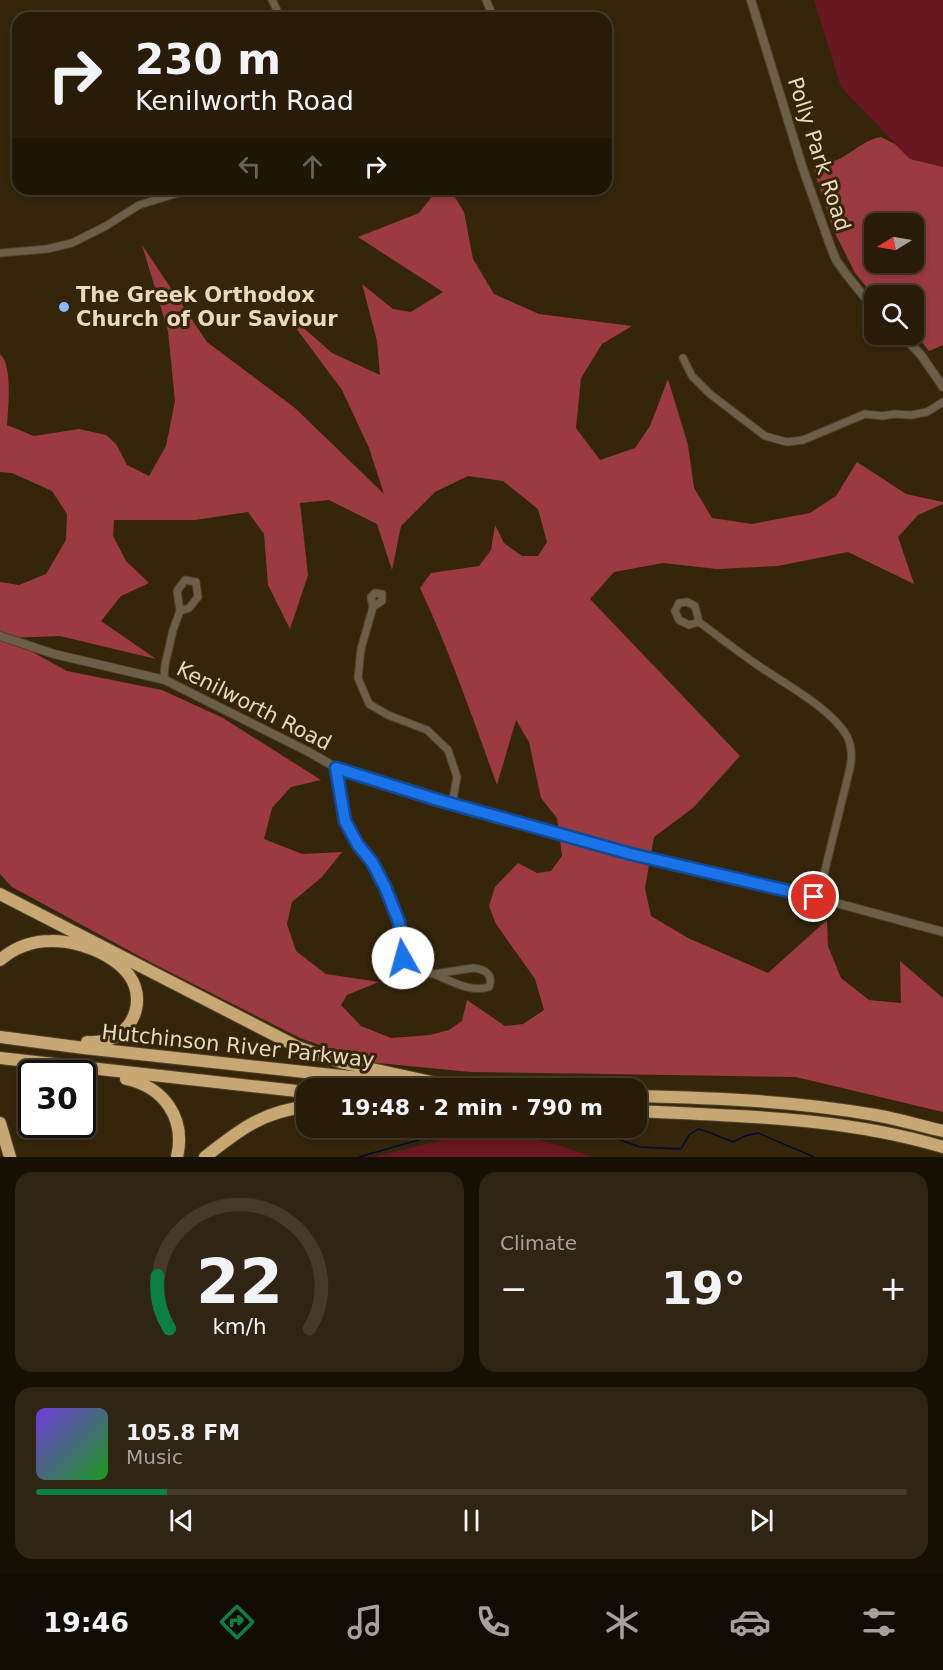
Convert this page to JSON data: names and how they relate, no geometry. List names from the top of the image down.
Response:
{
  "streets": {
    "highway": ["Hutchinson River Parkway"],
    "street": ["Polly Park Road", "Kenilworth Road"]
  },
  "places": ["The Greek Orthodox Church of Our Saviour"],
  "north": "left",
  "page": {
    "turn": ["230 m", "Kenilworth Road"],
    "limit": "30",
    "trip": "19:48 · 2 min · 790 m",
    "tile": "Climate",
    "heat": ["−", "19°", "+"],
    "song": ["105.8 FM", "Music"],
    "tabs": "19:46",
    "gauge": ["22", "km/h"]
  }
}
